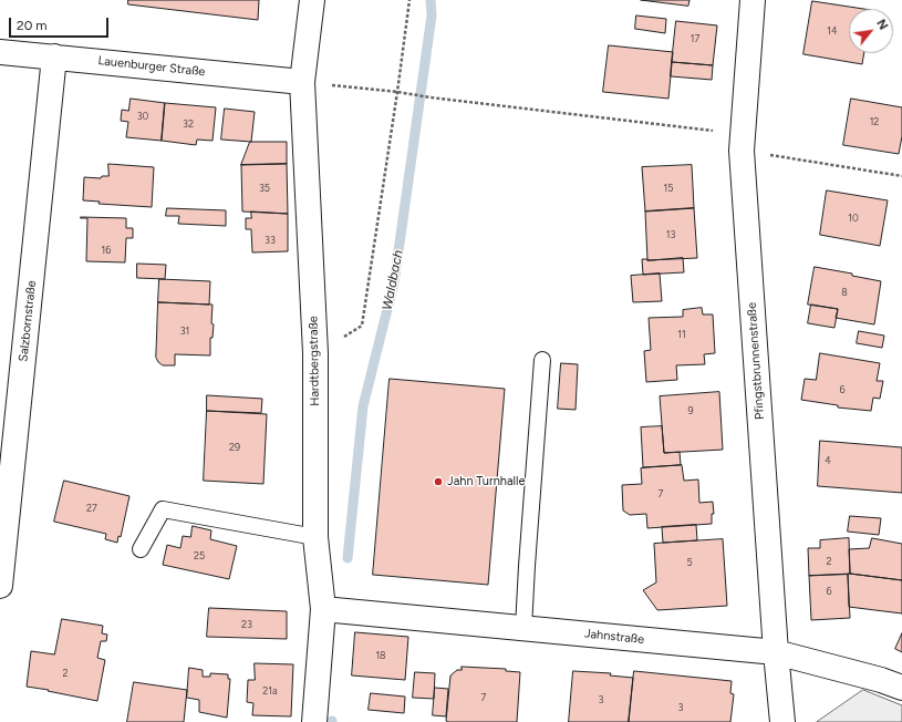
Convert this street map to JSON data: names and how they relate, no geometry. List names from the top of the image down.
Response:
{
  "streets": {
    "street": [
      "Lauenburger Straße",
      "Salzbornstraße",
      "Hardtbergstraße",
      "Pfingstbrunnenstraße",
      "Jahnstraße"
    ]
  },
  "crossings": [
    ["Lauenburger Straße", "Salzbornstraße"],
    ["Lauenburger Straße", "Hardtbergstraße"],
    ["Hardtbergstraße", "Jahnstraße"],
    ["Pfingstbrunnenstraße", "Jahnstraße"]
  ],
  "water": ["Waldbach"],
  "places": ["Jahn Turnhalle"],
  "house_numbers": [
    "14",
    "17",
    "30",
    "12",
    "32",
    "35",
    "15",
    "10",
    "13",
    "33",
    "16",
    "8",
    "31",
    "11",
    "6",
    "9",
    "29",
    "4",
    "7",
    "27",
    "25",
    "2",
    "5",
    "6",
    "23",
    "18",
    "2",
    "21a",
    "7",
    "3",
    "3"
  ],
  "scale_bar": "20 m",
  "north": "top right"
}
